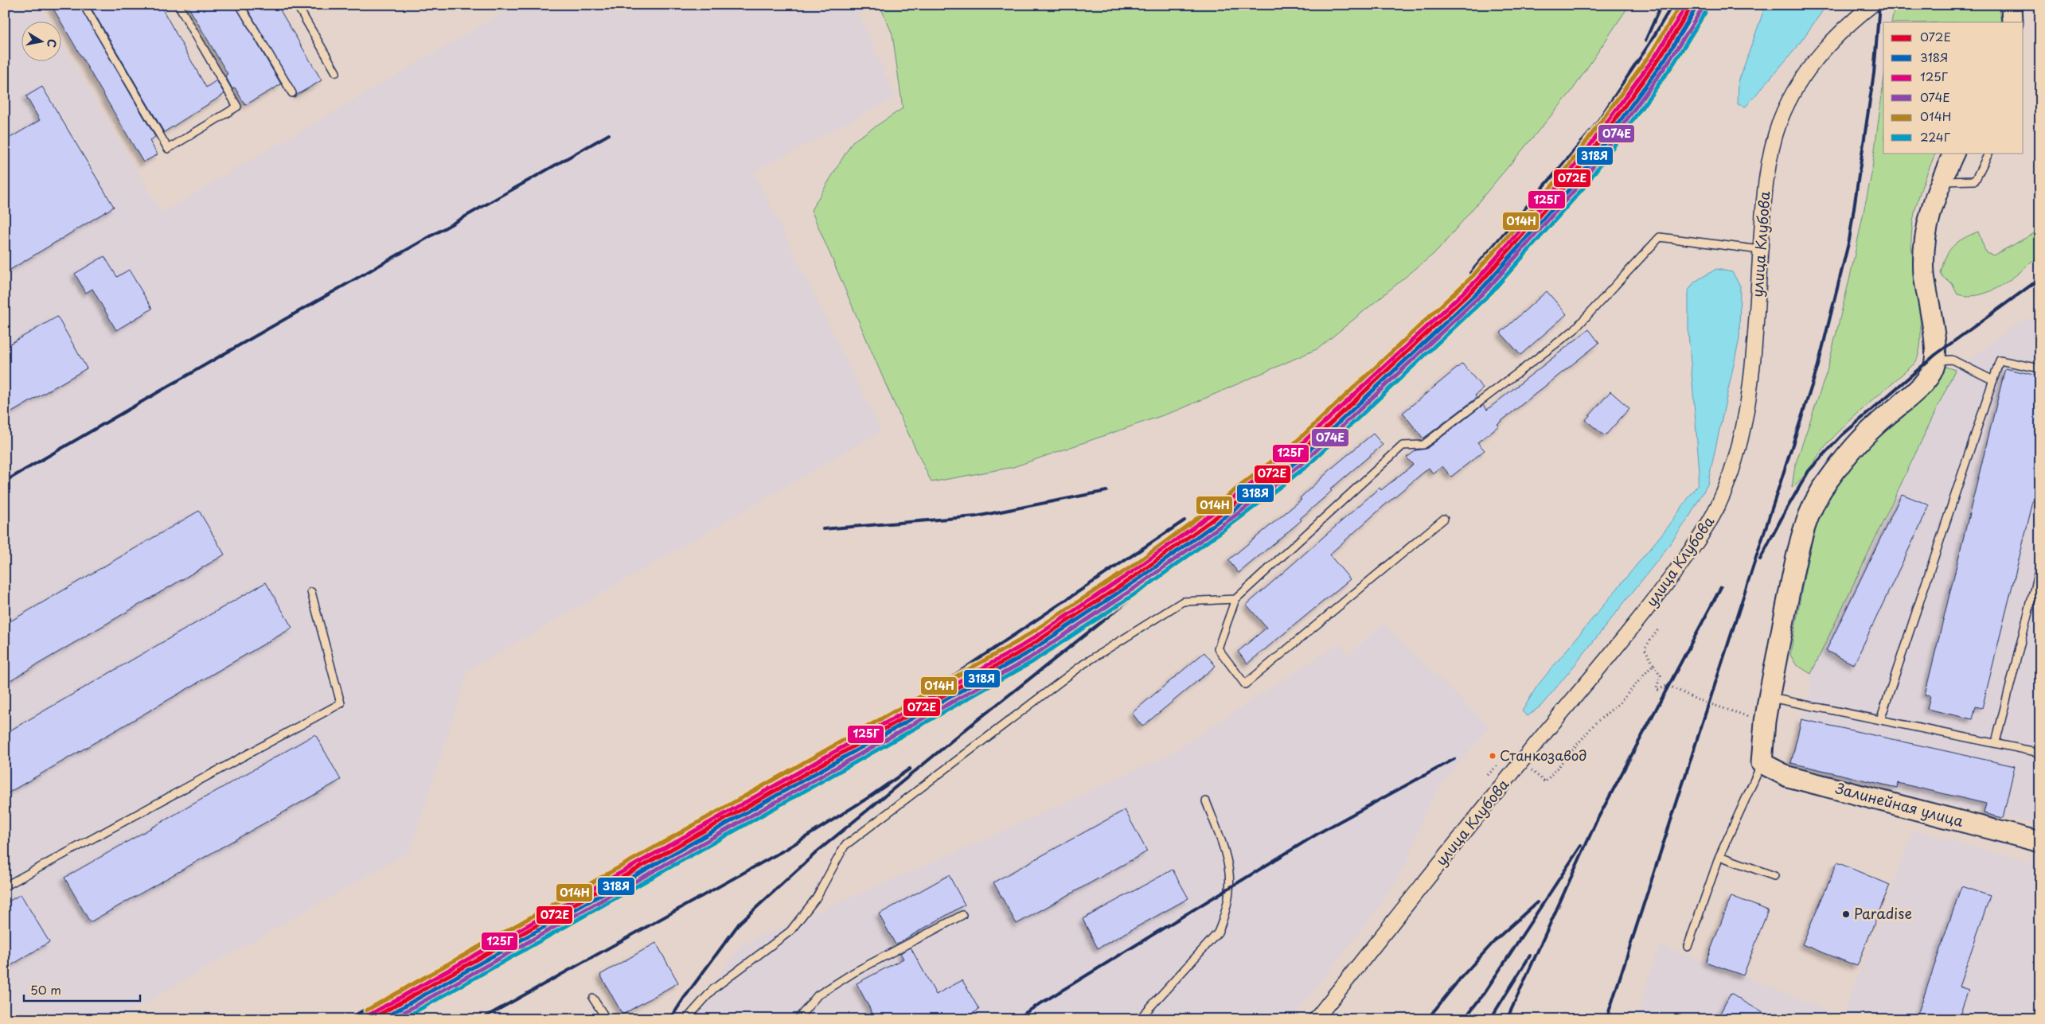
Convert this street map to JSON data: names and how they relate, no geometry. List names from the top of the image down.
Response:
{
  "streets": {
    "main road": ["Залинейная улица"],
    "street": ["улица Клубова"]
  },
  "places": ["Станкозавод", "Paradise"],
  "lines": [
    "transit line 072Е",
    "transit line 125Г",
    "transit line 014Н",
    "transit line 318Я",
    "transit line 074Е",
    "transit line 224Г"
  ],
  "legend": [
    "072Е",
    "318Я",
    "125Г",
    "074Е",
    "014Н",
    "224Г"
  ],
  "scale_bar": "50 m",
  "north": "right"
}
